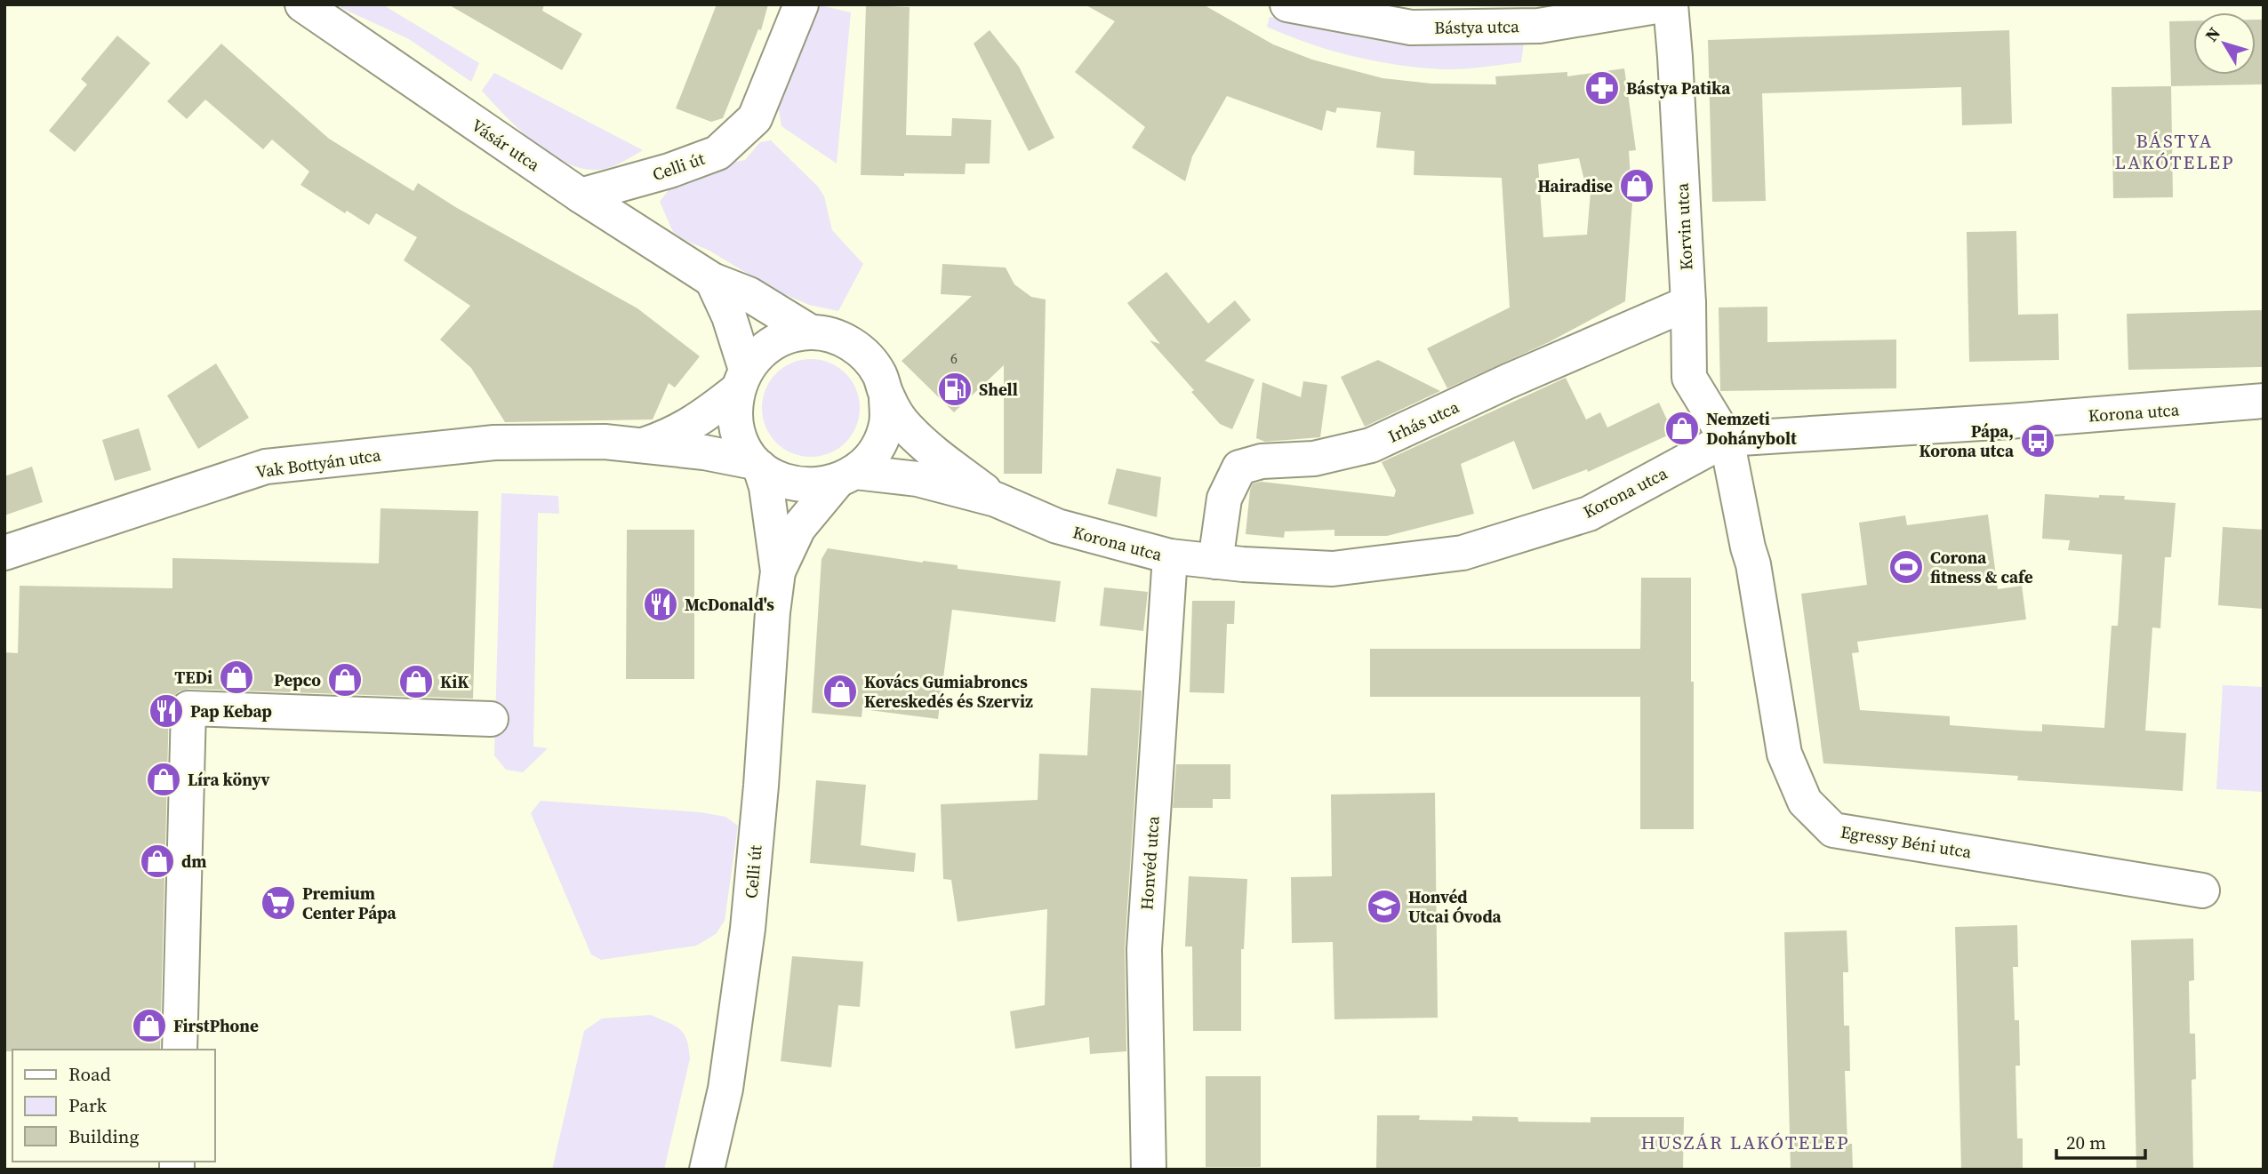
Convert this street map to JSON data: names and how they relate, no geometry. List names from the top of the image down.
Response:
{
  "streets": {
    "street": [
      "Bástya utca",
      "Vásár utca",
      "Celli út",
      "Korvin utca",
      "Korona utca",
      "Irhás utca",
      "Vak Bottyán utca",
      "Egressy Béni utca",
      "Honvéd utca"
    ]
  },
  "crossings": [
    ["Bástya utca", "Korvin utca"],
    ["Vásár utca", "Celli út"],
    ["Vásár utca", "Korona utca"],
    ["Vásár utca", "Vak Bottyán utca"],
    ["Celli út", "Korona utca"],
    ["Celli út", "Vak Bottyán utca"],
    ["Korvin utca", "Korona utca"],
    ["Korvin utca", "Irhás utca"],
    ["Korvin utca", "Egressy Béni utca"],
    ["Korona utca", "Irhás utca"],
    ["Korona utca", "Vak Bottyán utca"],
    ["Korona utca", "Egressy Béni utca"],
    ["Korona utca", "Honvéd utca"]
  ],
  "districts": ["BÁSTYA LAKÓTELEP", "HUSZÁR LAKÓTELEP"],
  "places": {
    "pharmacy": ["Bástya Patika"],
    "shop": [
      "Hairadise",
      "Nemzeti Dohánybolt",
      "TEDi",
      "Pepco",
      "KiK",
      "Kovács Gumiabroncs Kereskedés és Szerviz",
      "Líra könyv",
      "dm",
      "FirstPhone"
    ],
    "fuel station": ["Shell"],
    "bus stop": ["Pápa, Korona utca"],
    "sports": ["Corona fitness & cafe"],
    "restaurant": ["McDonald's", "Pap Kebap"],
    "supermarket": ["Premium Center Pápa"],
    "school or university": ["Honvéd Utcai Óvoda"]
  },
  "house_numbers": ["6"],
  "legend": ["Road", "Park", "Building"],
  "scale_bar": "20 m",
  "north": "top left"
}
